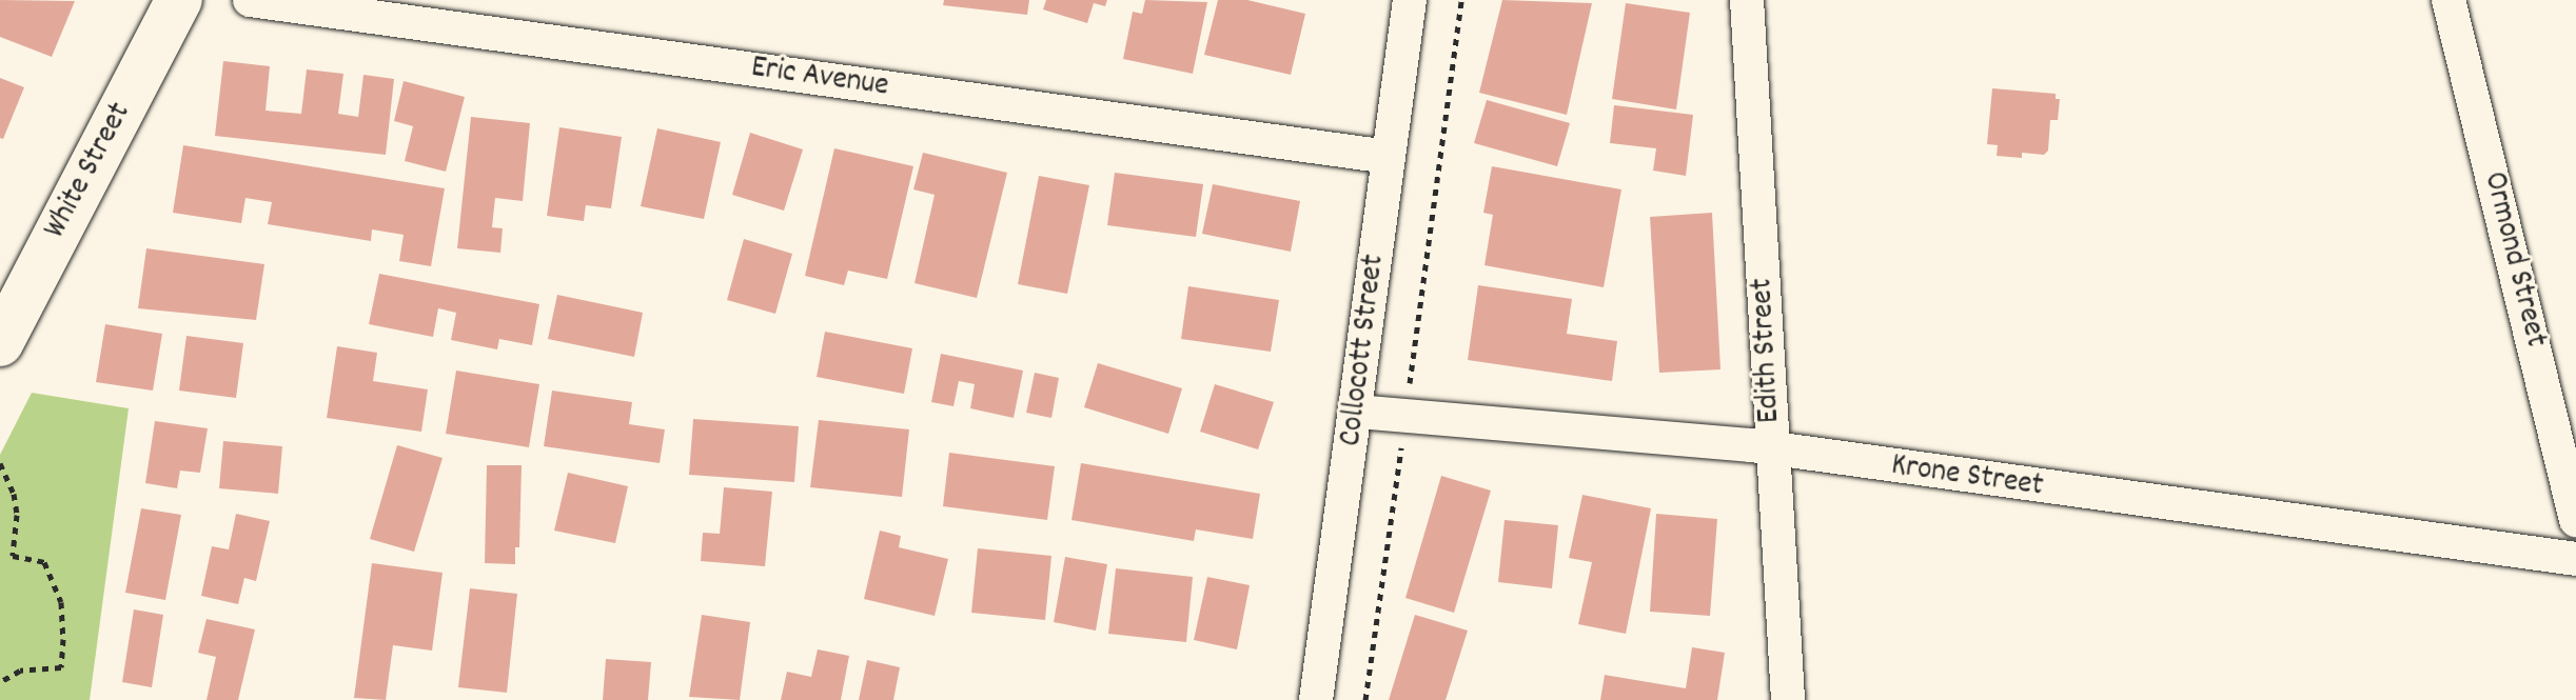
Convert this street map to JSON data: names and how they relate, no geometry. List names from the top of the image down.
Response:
{
  "streets": {
    "main road": ["White Street"],
    "street": [
      "Eric Avenue",
      "Ormond Street",
      "Collocott Street",
      "Edith Street",
      "Krone Street"
    ]
  },
  "crossings": [
    ["Eric Avenue", "Collocott Street"],
    ["Collocott Street", "Krone Street"],
    ["Edith Street", "Krone Street"]
  ]
}
